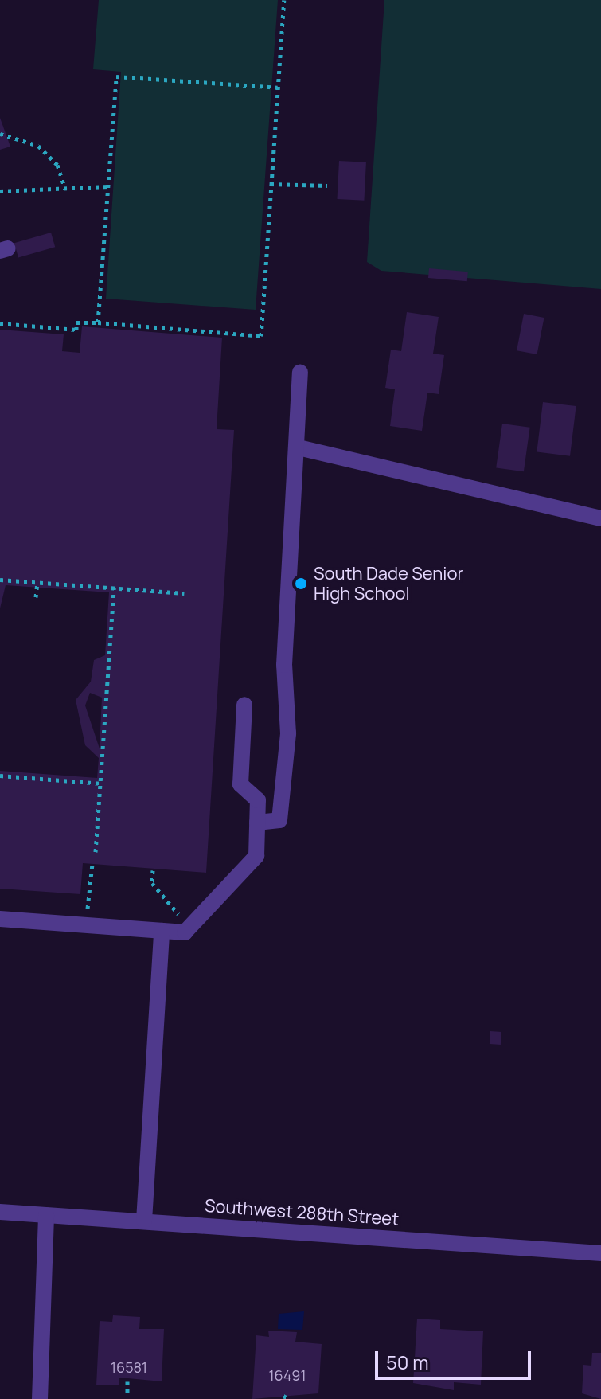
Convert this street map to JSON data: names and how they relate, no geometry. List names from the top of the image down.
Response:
{
  "streets": {
    "street": ["Southwest 288th Street"]
  },
  "places": ["South Dade Senior High School"],
  "house_numbers": ["16581", "16491"],
  "scale_bar": "50 m"
}
